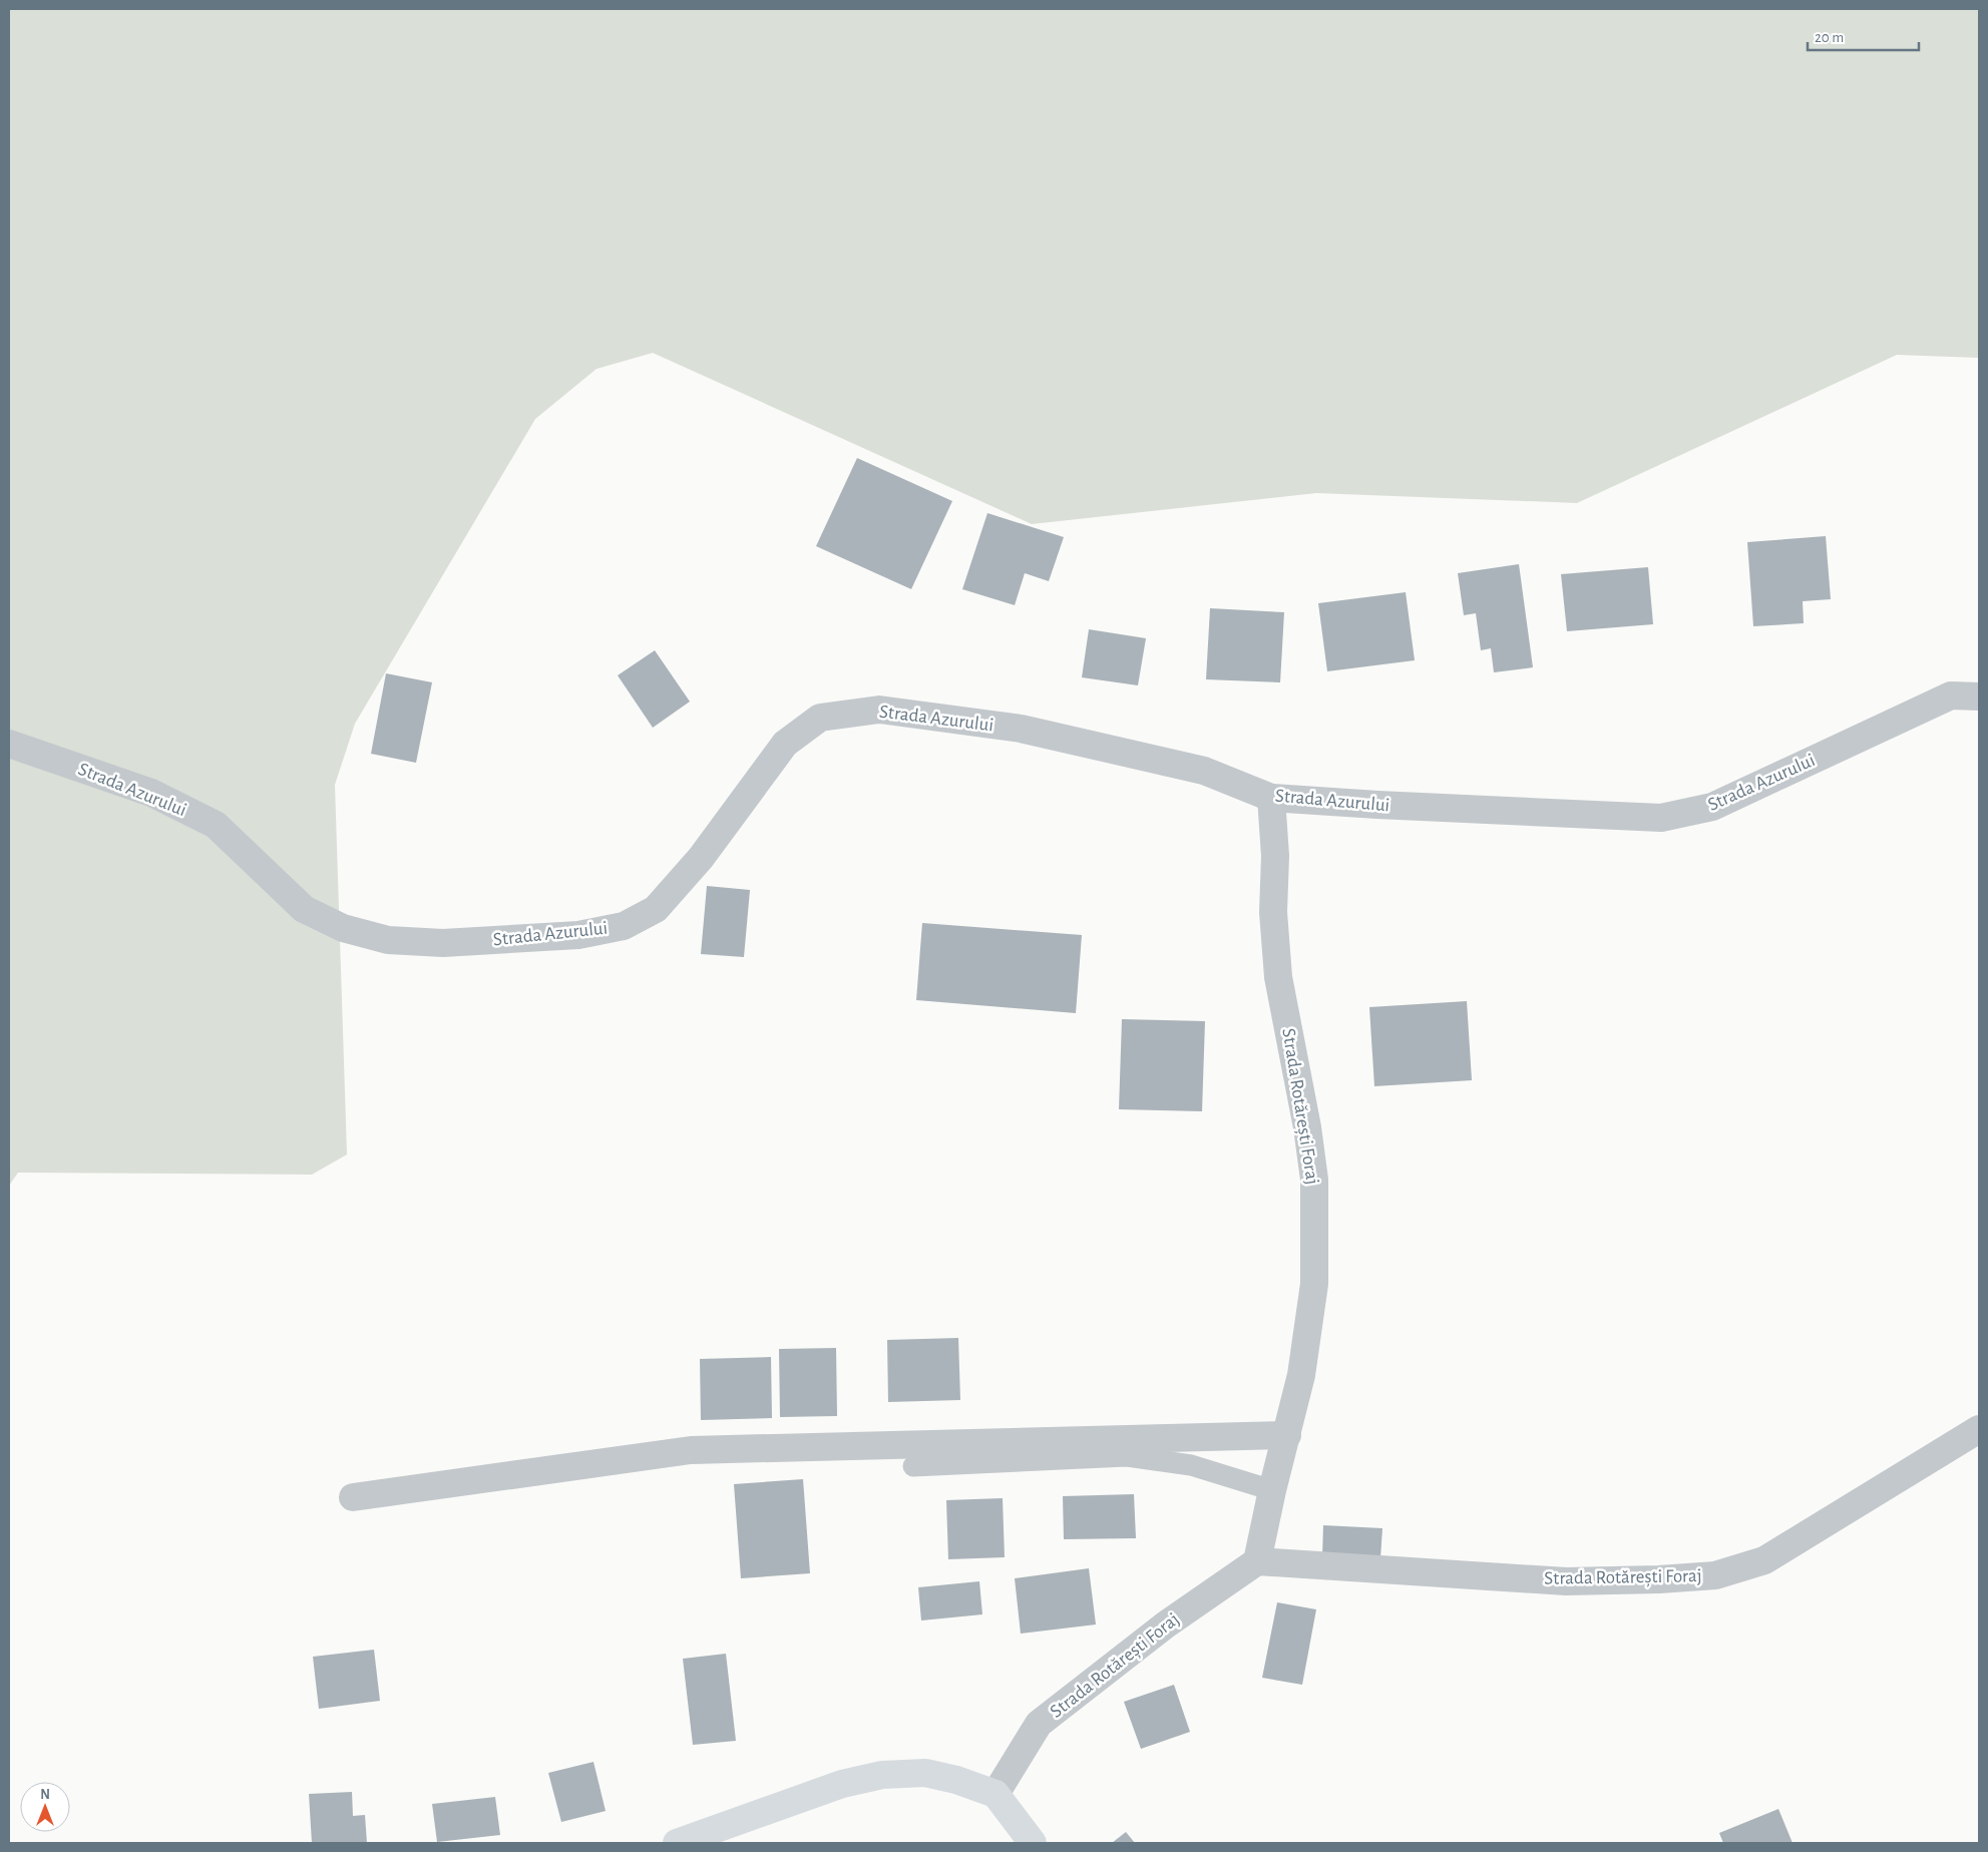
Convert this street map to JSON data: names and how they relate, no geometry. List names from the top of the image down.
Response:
{
  "streets": {
    "street": ["Strada Azurului", "Strada Rotărești Foraj"]
  },
  "crossings": [
    ["Strada Azurului", "Strada Rotărești Foraj"]
  ],
  "scale_bar": "20 m",
  "north": "top"
}
